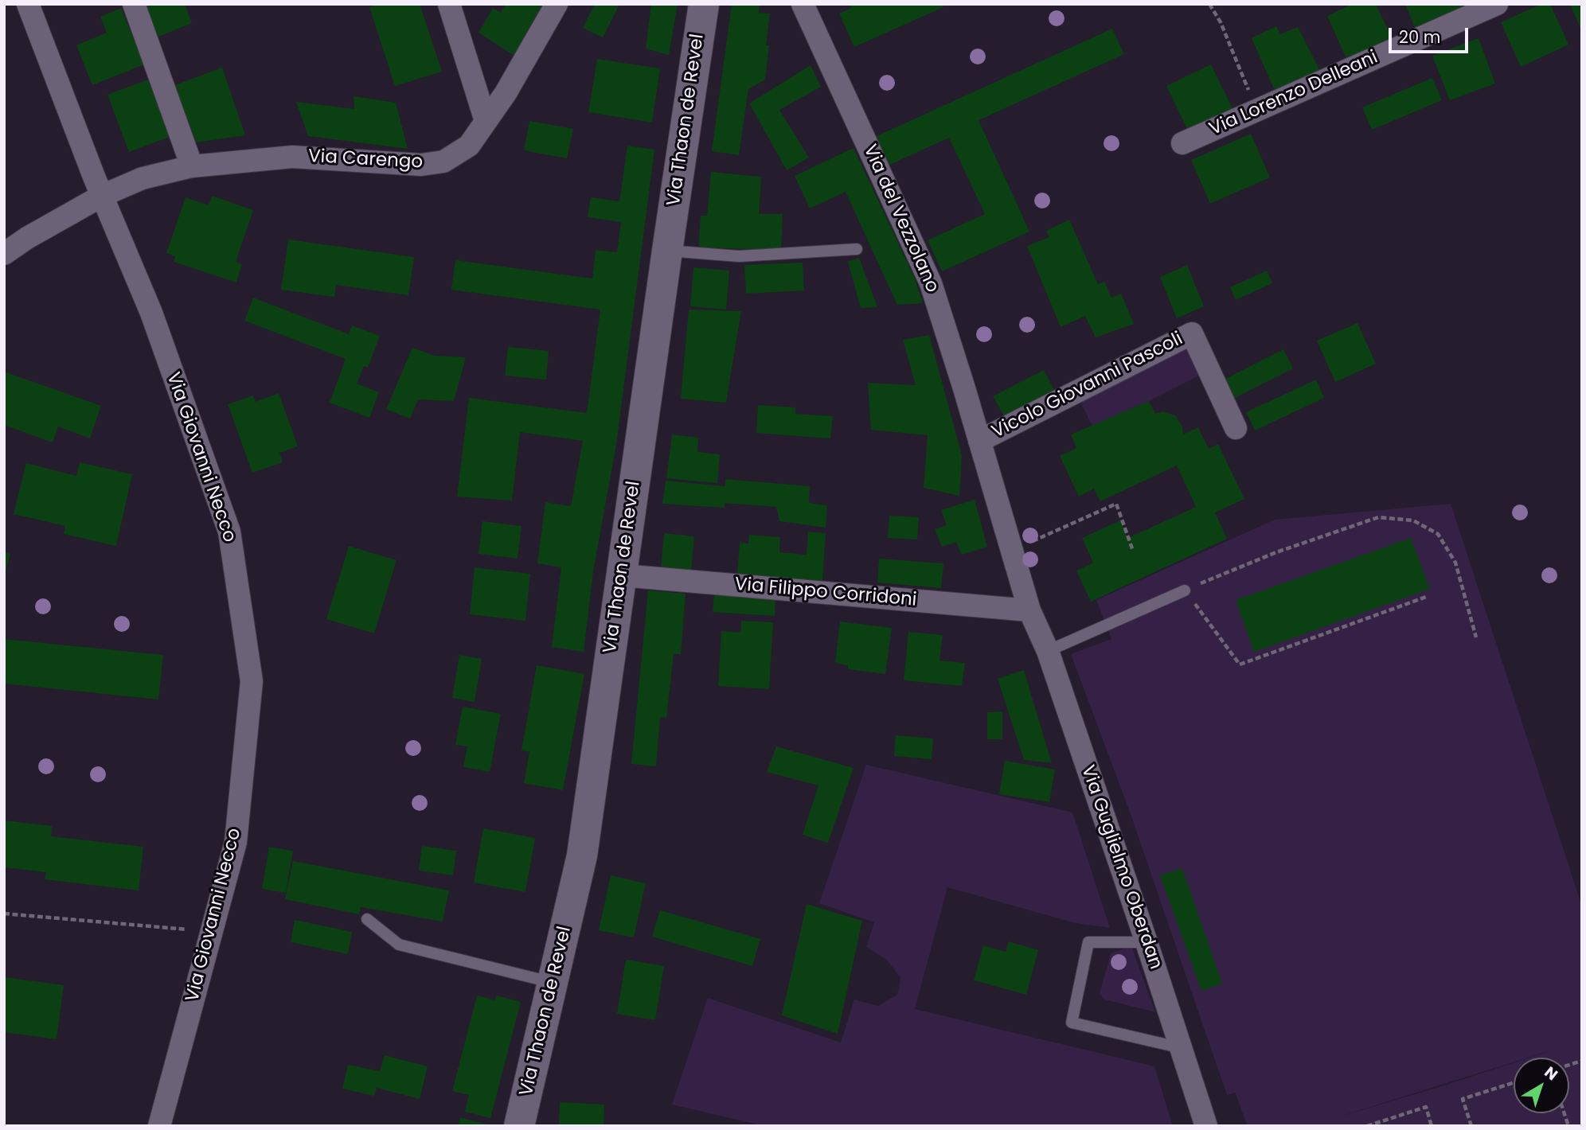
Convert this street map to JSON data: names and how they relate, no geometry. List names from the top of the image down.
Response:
{
  "streets": {
    "main road": ["Via Thaon de Revel"],
    "street": [
      "Via Lorenzo Delleani",
      "Via Carengo",
      "Via del Vezzolano",
      "Vicolo Giovanni Pascoli",
      "Via Giovanni Necco",
      "Via Filippo Corridoni",
      "Via Guglielmo Oberdan"
    ]
  },
  "crossings": [
    ["Via Thaon de Revel", "Via Filippo Corridoni"],
    ["Via Carengo", "Via Giovanni Necco"],
    ["Via del Vezzolano", "Vicolo Giovanni Pascoli"],
    ["Via del Vezzolano", "Via Guglielmo Oberdan"],
    ["Via Filippo Corridoni", "Via Guglielmo Oberdan"]
  ],
  "scale_bar": "20 m",
  "north": "top right"
}
